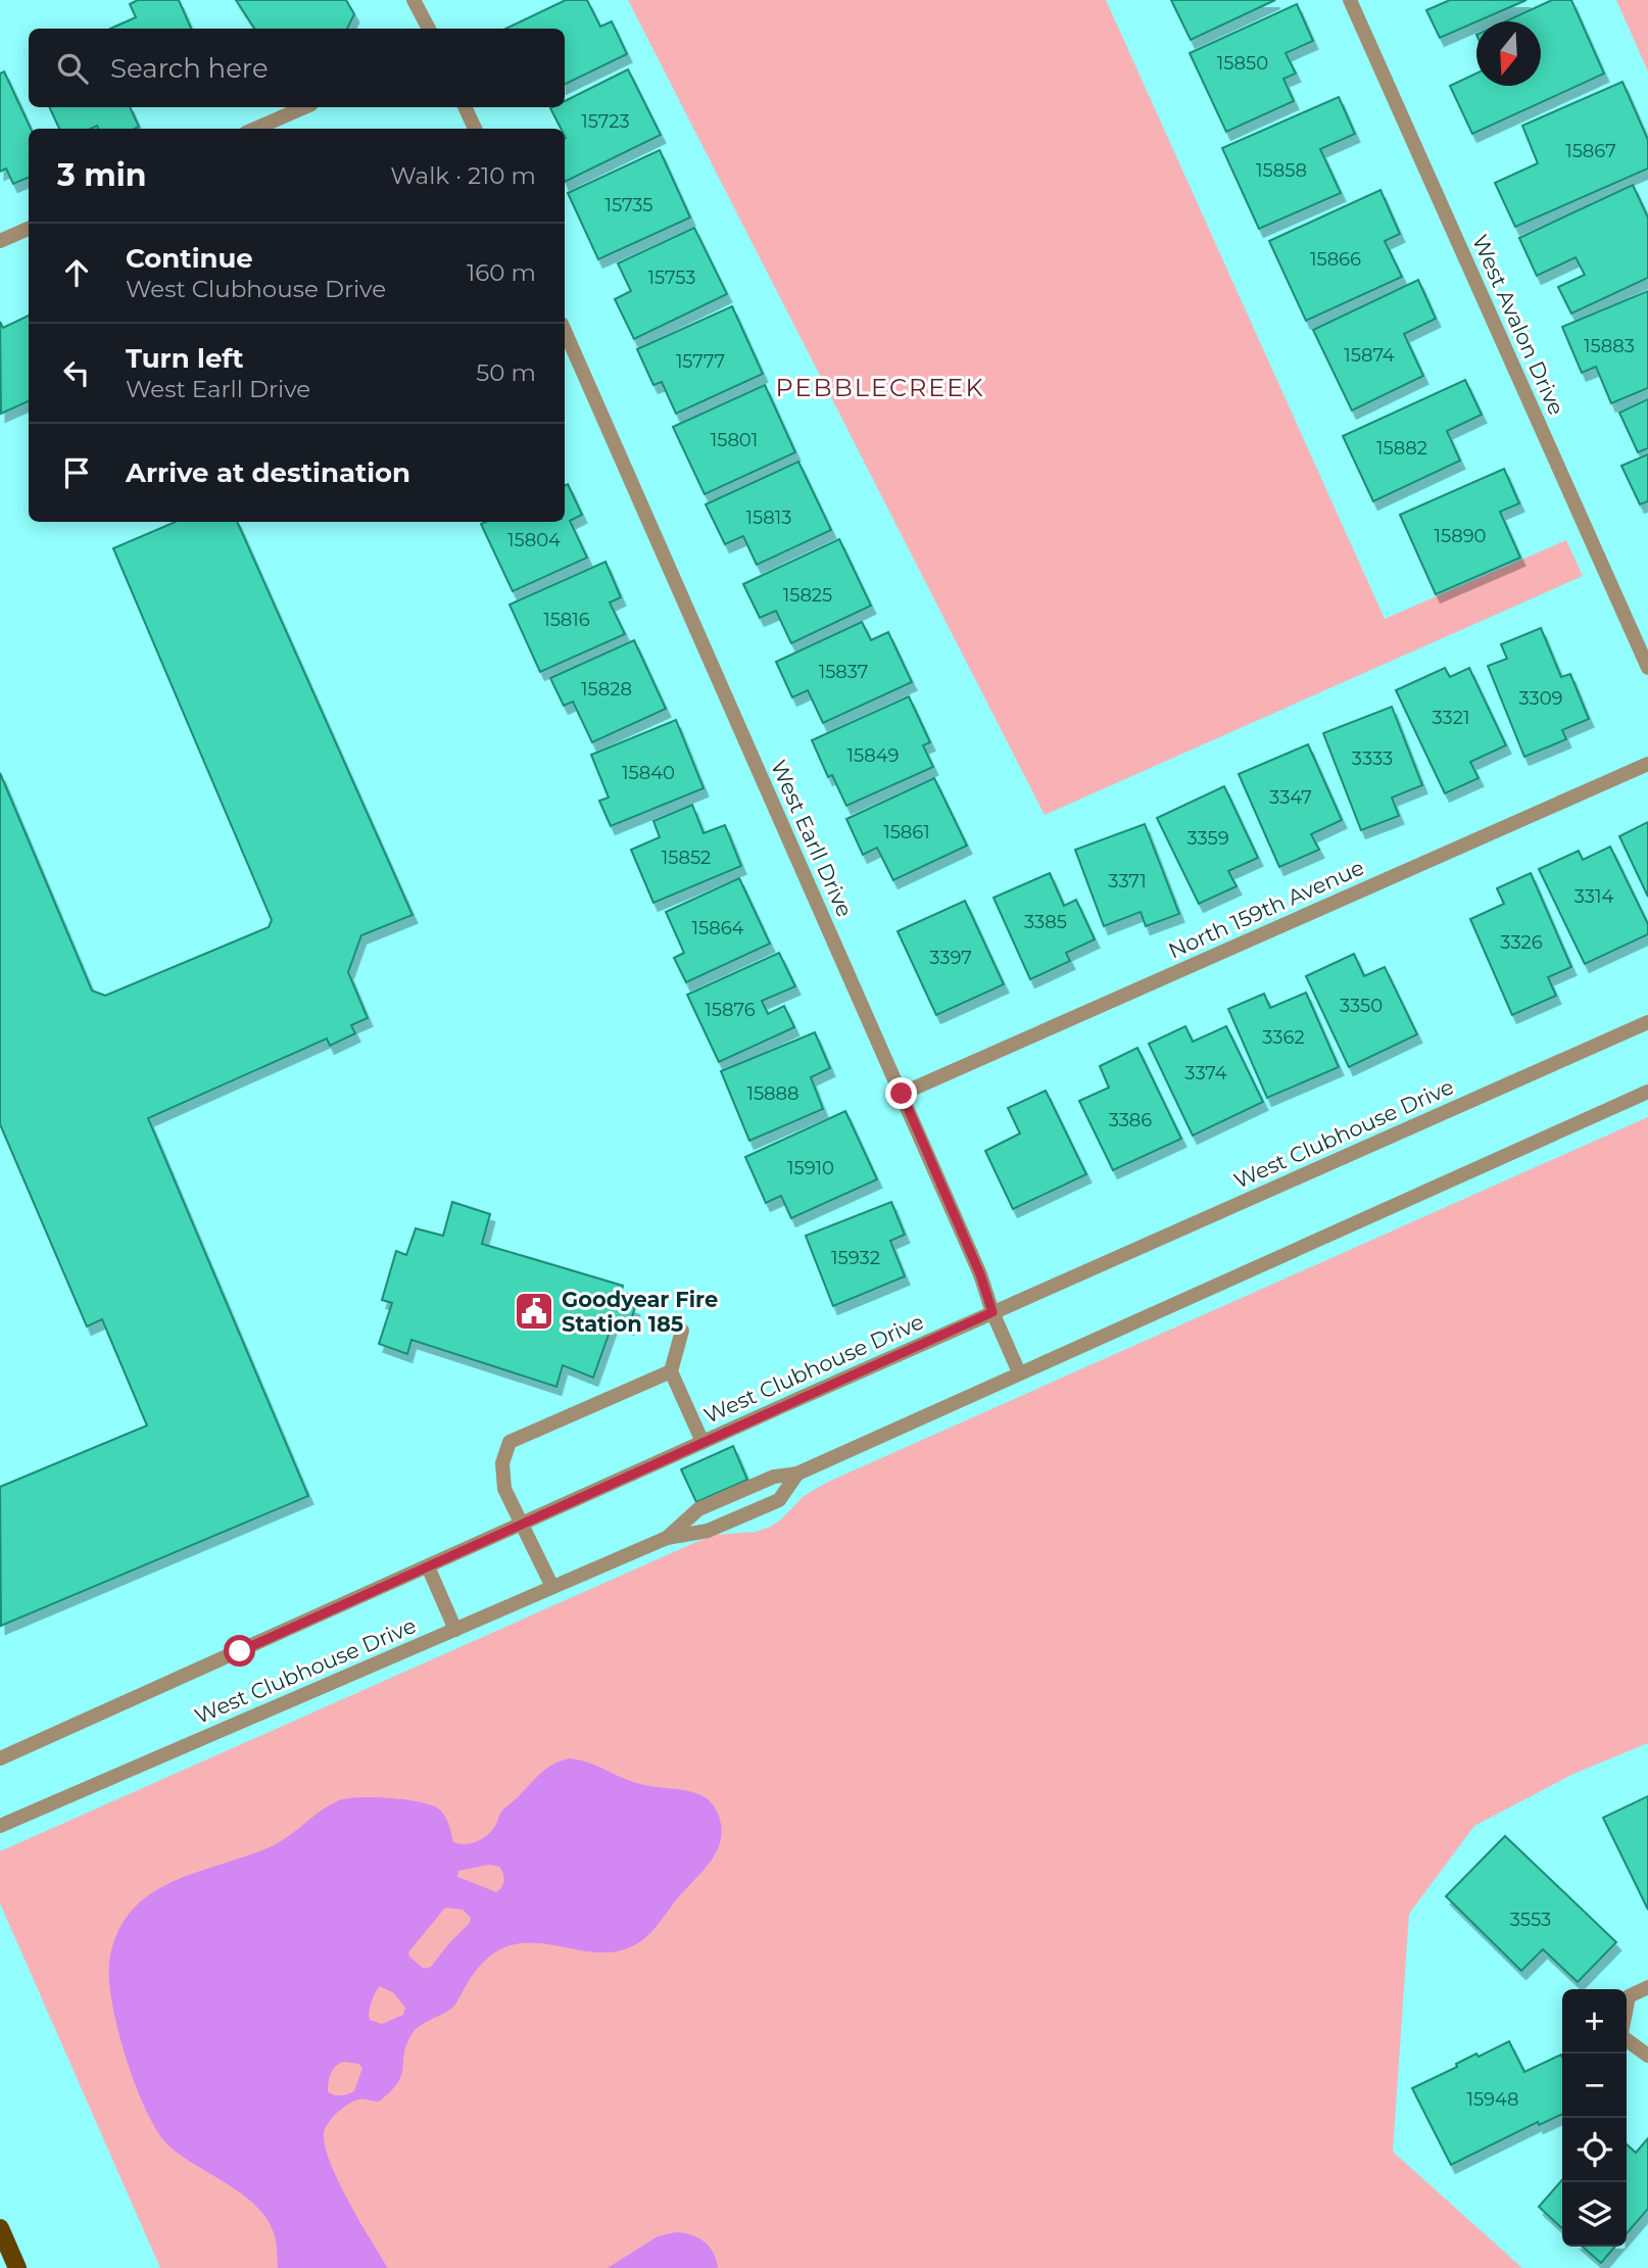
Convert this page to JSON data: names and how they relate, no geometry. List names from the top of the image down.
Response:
{
  "streets": {
    "street": [
      "West Avalon Drive",
      "West Earll Drive",
      "North 159th Avenue",
      "West Clubhouse Drive"
    ]
  },
  "crossings": [
    ["West Earll Drive", "North 159th Avenue"],
    ["West Earll Drive", "West Clubhouse Drive"]
  ],
  "districts": ["PEBBLECREEK"],
  "places": {
    "public building": ["Goodyear Fire Station 185"]
  },
  "house_numbers": [
    "15850",
    "15723",
    "15867",
    "15858",
    "15735",
    "15866",
    "15753",
    "15883",
    "15874",
    "15777",
    "15801",
    "15882",
    "15813",
    "15890",
    "15804",
    "15825",
    "15816",
    "15837",
    "15828",
    "3309",
    "3321",
    "15849",
    "3333",
    "15840",
    "3347",
    "15861",
    "3359",
    "15852",
    "3371",
    "3314",
    "3385",
    "15864",
    "3326",
    "3397",
    "3350",
    "15876",
    "3362",
    "3374",
    "15888",
    "3386",
    "15910",
    "15932",
    "3553",
    "15948"
  ],
  "north": "bottom",
  "page": {
    "search": "Search here",
    "heading": ["3 min", "Walk · 210 m"],
    "list": [
      ["Continue", "West Clubhouse Drive", "160 m"],
      ["Turn left", "West Earll Drive", "50 m"],
      "Arrive at destination"
    ],
    "map_buttons": ["+", "−"]
  }
}
